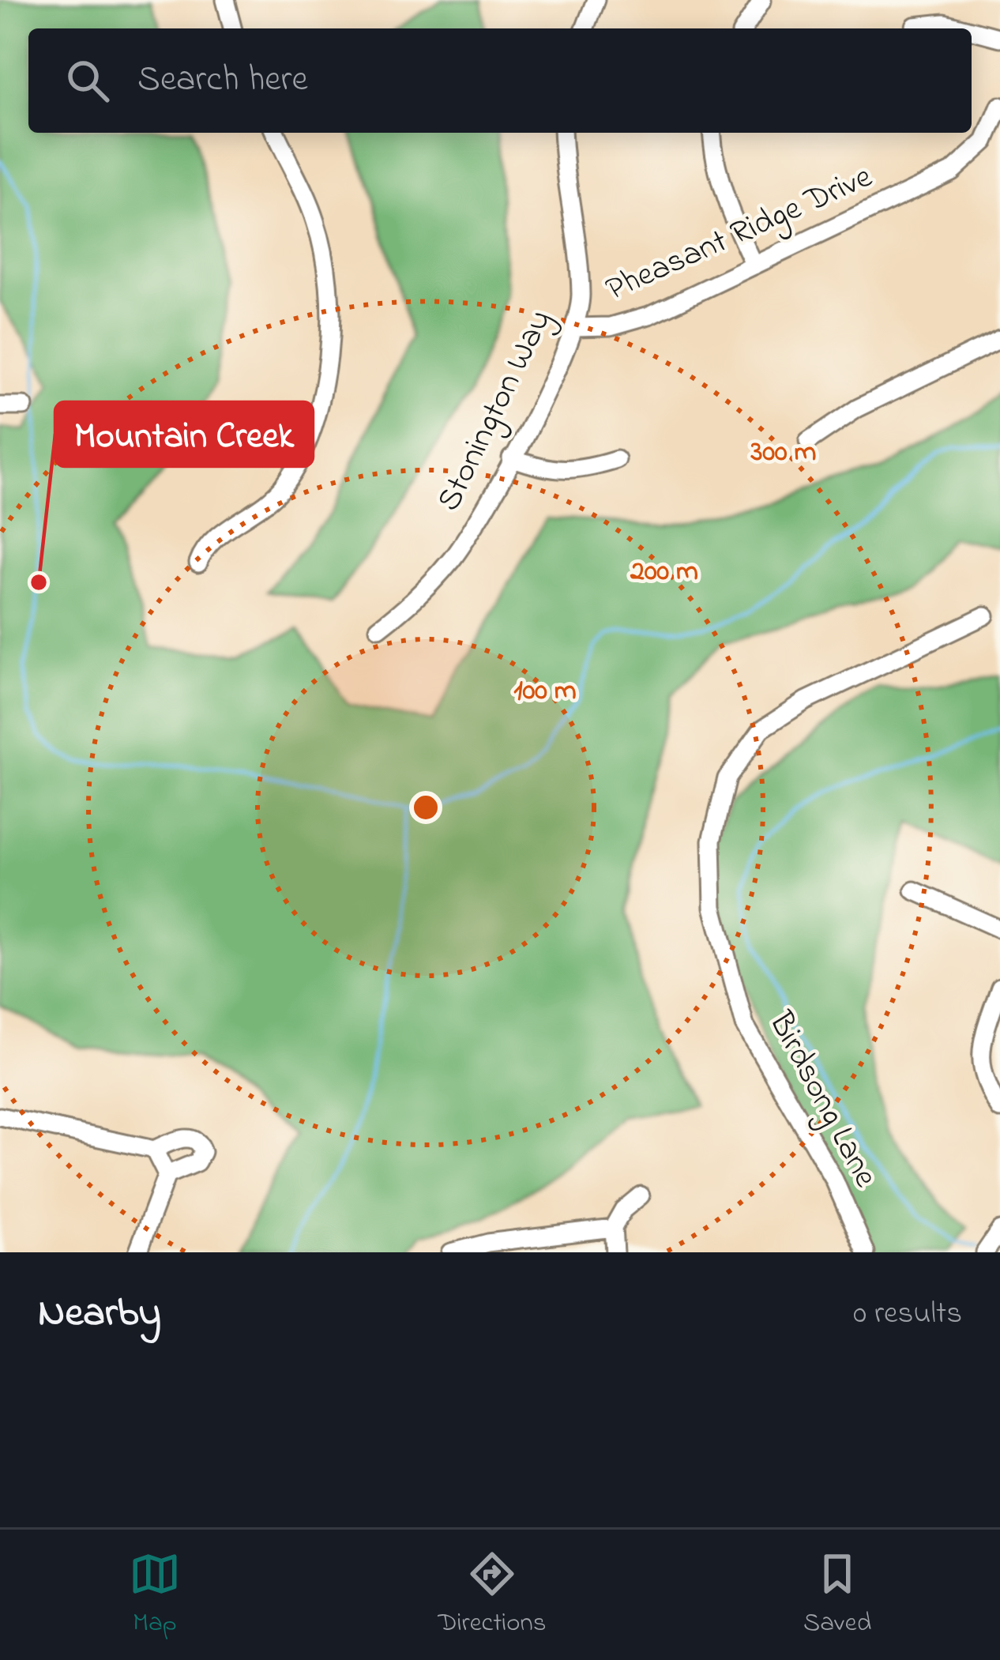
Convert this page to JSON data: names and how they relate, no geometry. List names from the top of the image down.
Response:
{
  "streets": {
    "street": ["Pheasant Ridge Drive", "Stonington Way", "Birdsong Lane"]
  },
  "crossings": [
    ["Pheasant Ridge Drive", "Stonington Way"]
  ],
  "places": ["Mountain Creek"],
  "page": {
    "search": "Search here",
    "heading": ["Nearby", "0 results"],
    "nav": ["Map", "Directions", "Saved"]
  },
  "rings": ["300 m", "200 m", "100 m"]
}
